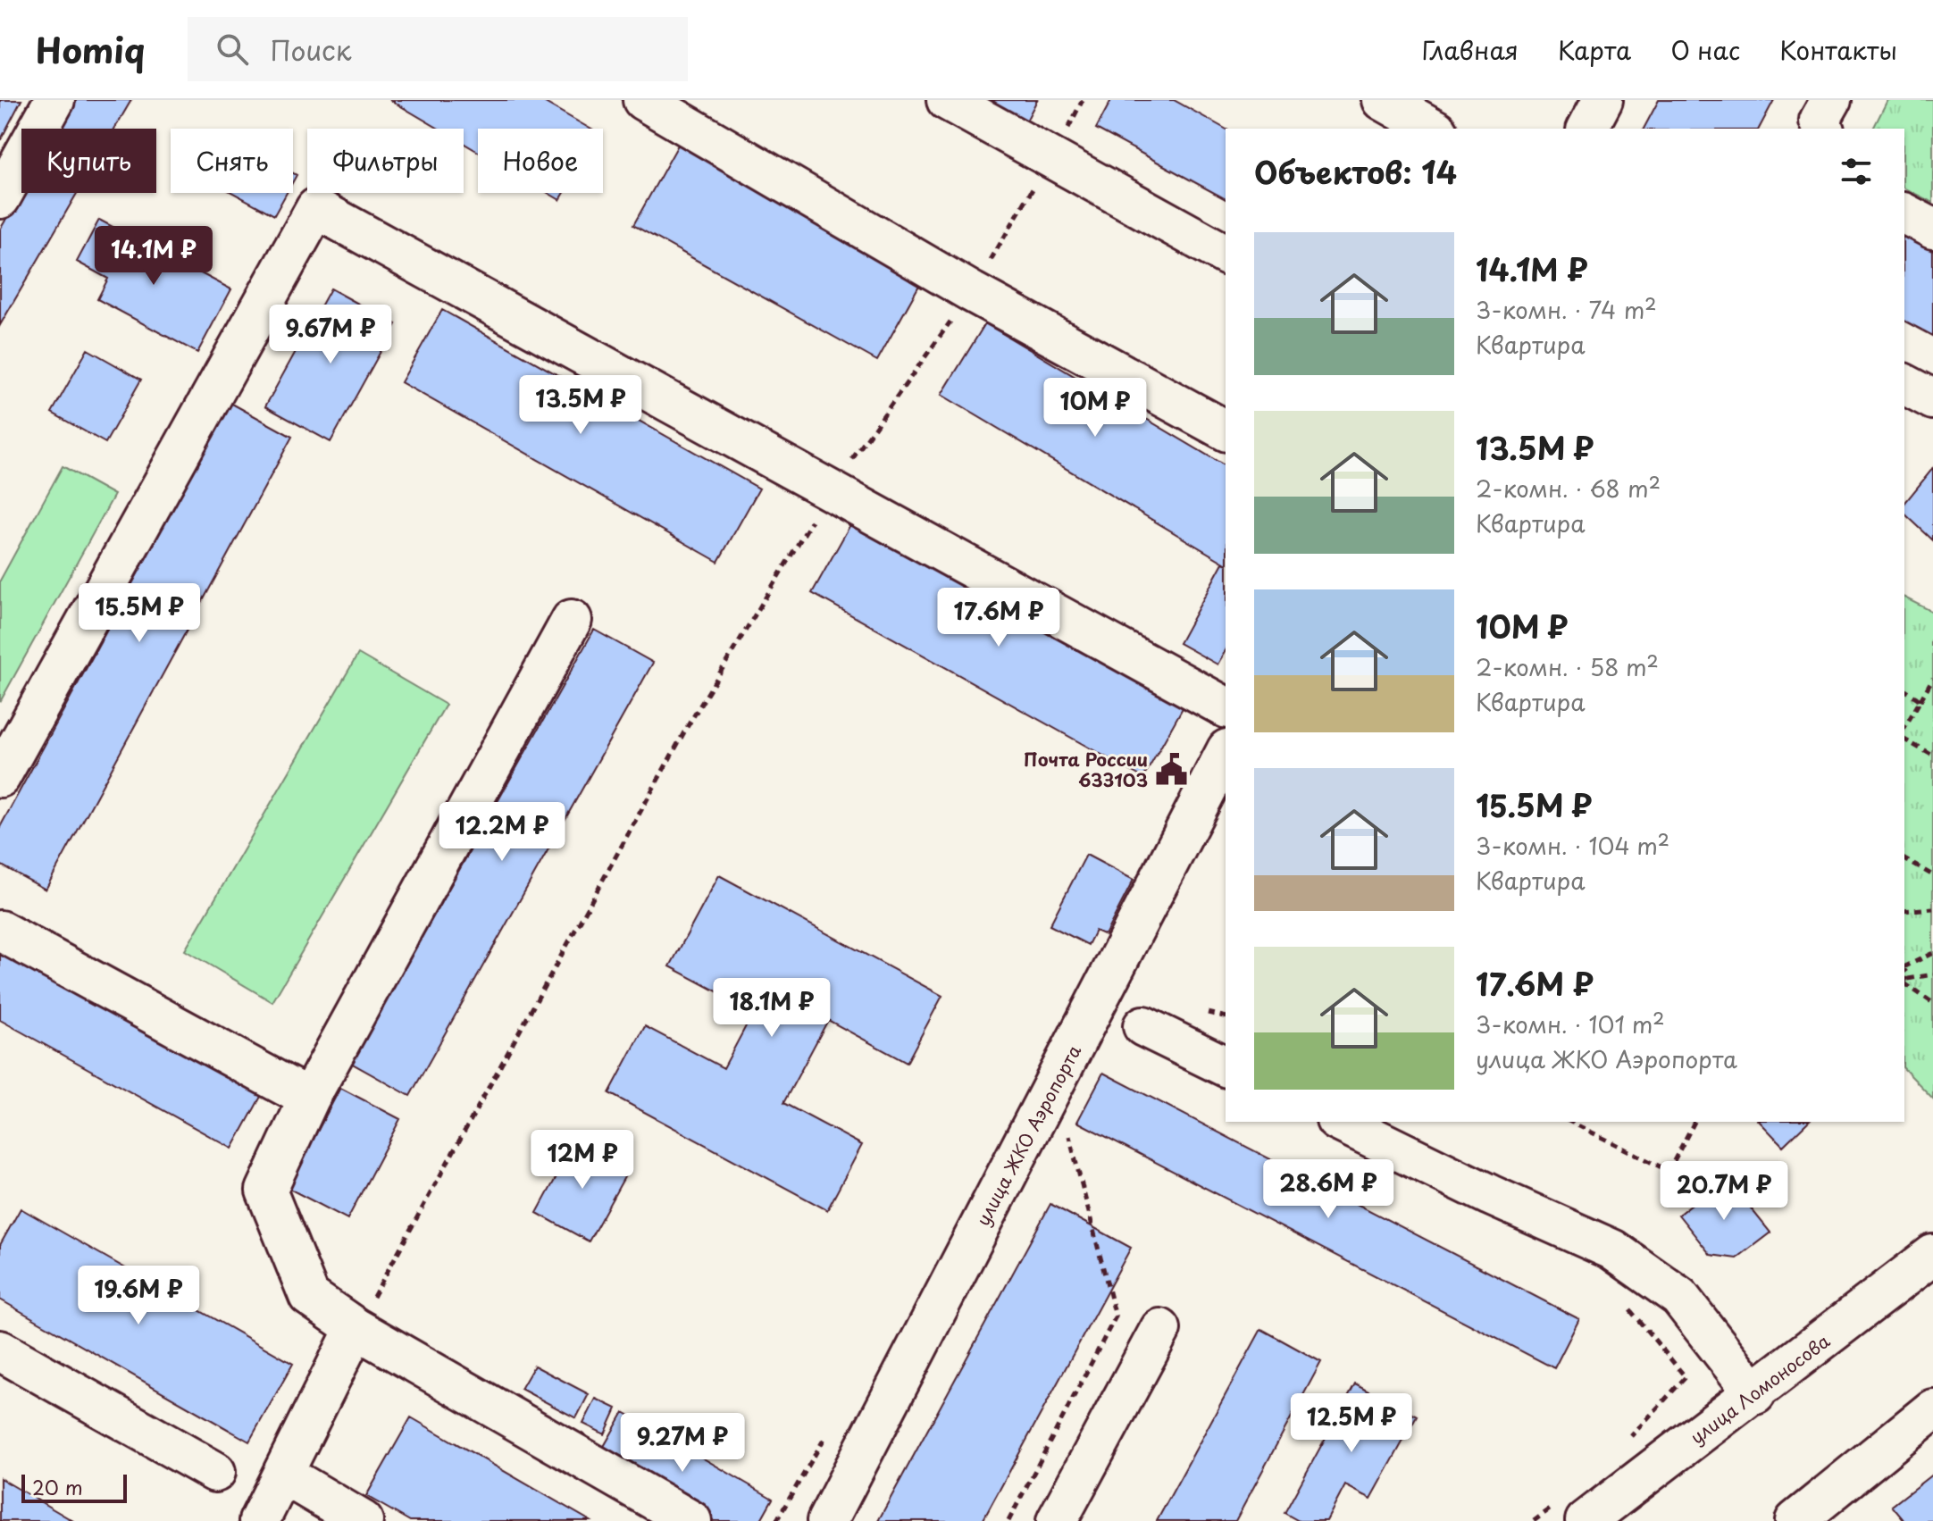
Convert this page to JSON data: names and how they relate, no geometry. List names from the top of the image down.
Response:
{
  "streets": {
    "street": ["улица ЖКО Аэропорта", "улица Ломоносова"]
  },
  "places": {
    "public building": ["Почта России 633103"]
  },
  "scale_bar": "20 m",
  "page": {
    "header": "Homiq",
    "search": "Поиск",
    "nav": [
      "Главная",
      "Карта",
      "О нас",
      "Контакты"
    ],
    "chip": [
      "Купить",
      "Снять",
      "Фильтры",
      "Новое"
    ],
    "heading": "Объектов: 14",
    "list": [
      {
        "name": "14.1M ₽",
        "note": "3-комн. · 74 m² · Квартира"
      },
      {
        "name": "13.5M ₽",
        "note": "2-комн. · 68 m² · Квартира"
      },
      {
        "name": "10M ₽",
        "note": "2-комн. · 58 m² · Квартира"
      },
      {
        "name": "15.5M ₽",
        "note": "3-комн. · 104 m² · Квартира"
      },
      {
        "name": "17.6M ₽",
        "note": "3-комн. · 101 m² · улица ЖКО Аэропорта"
      }
    ],
    "price": [
      "14.1M ₽",
      "9.67M ₽",
      "13.5M ₽",
      "10M ₽",
      "15.5M ₽",
      "17.6M ₽",
      "12.2M ₽",
      "18.1M ₽",
      "12M ₽",
      "28.6M ₽",
      "20.7M ₽",
      "19.6M ₽",
      "12.5M ₽",
      "9.27M ₽"
    ],
    "scale": "20 m"
  }
}
